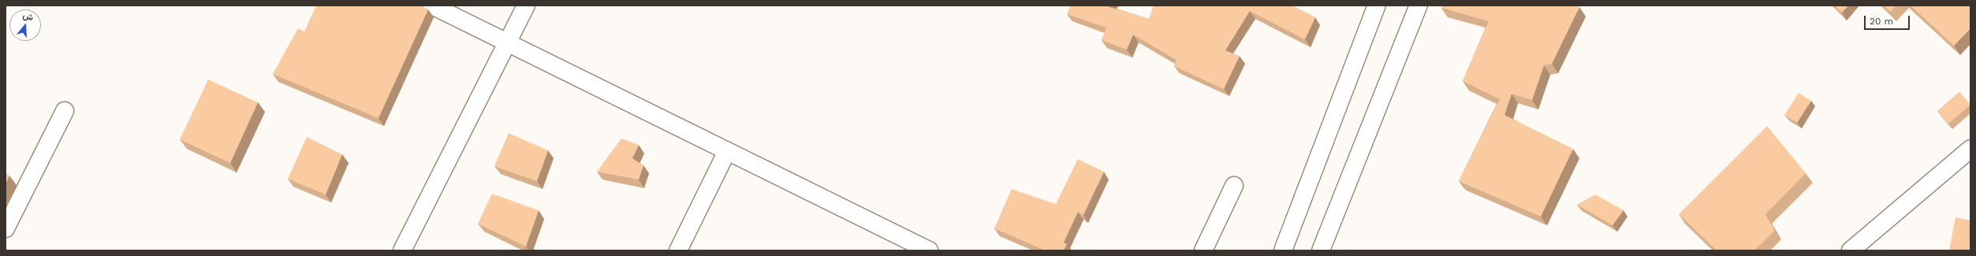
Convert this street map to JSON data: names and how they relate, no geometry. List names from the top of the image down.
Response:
{
  "scale_bar": "20 m",
  "north": "top"
}
